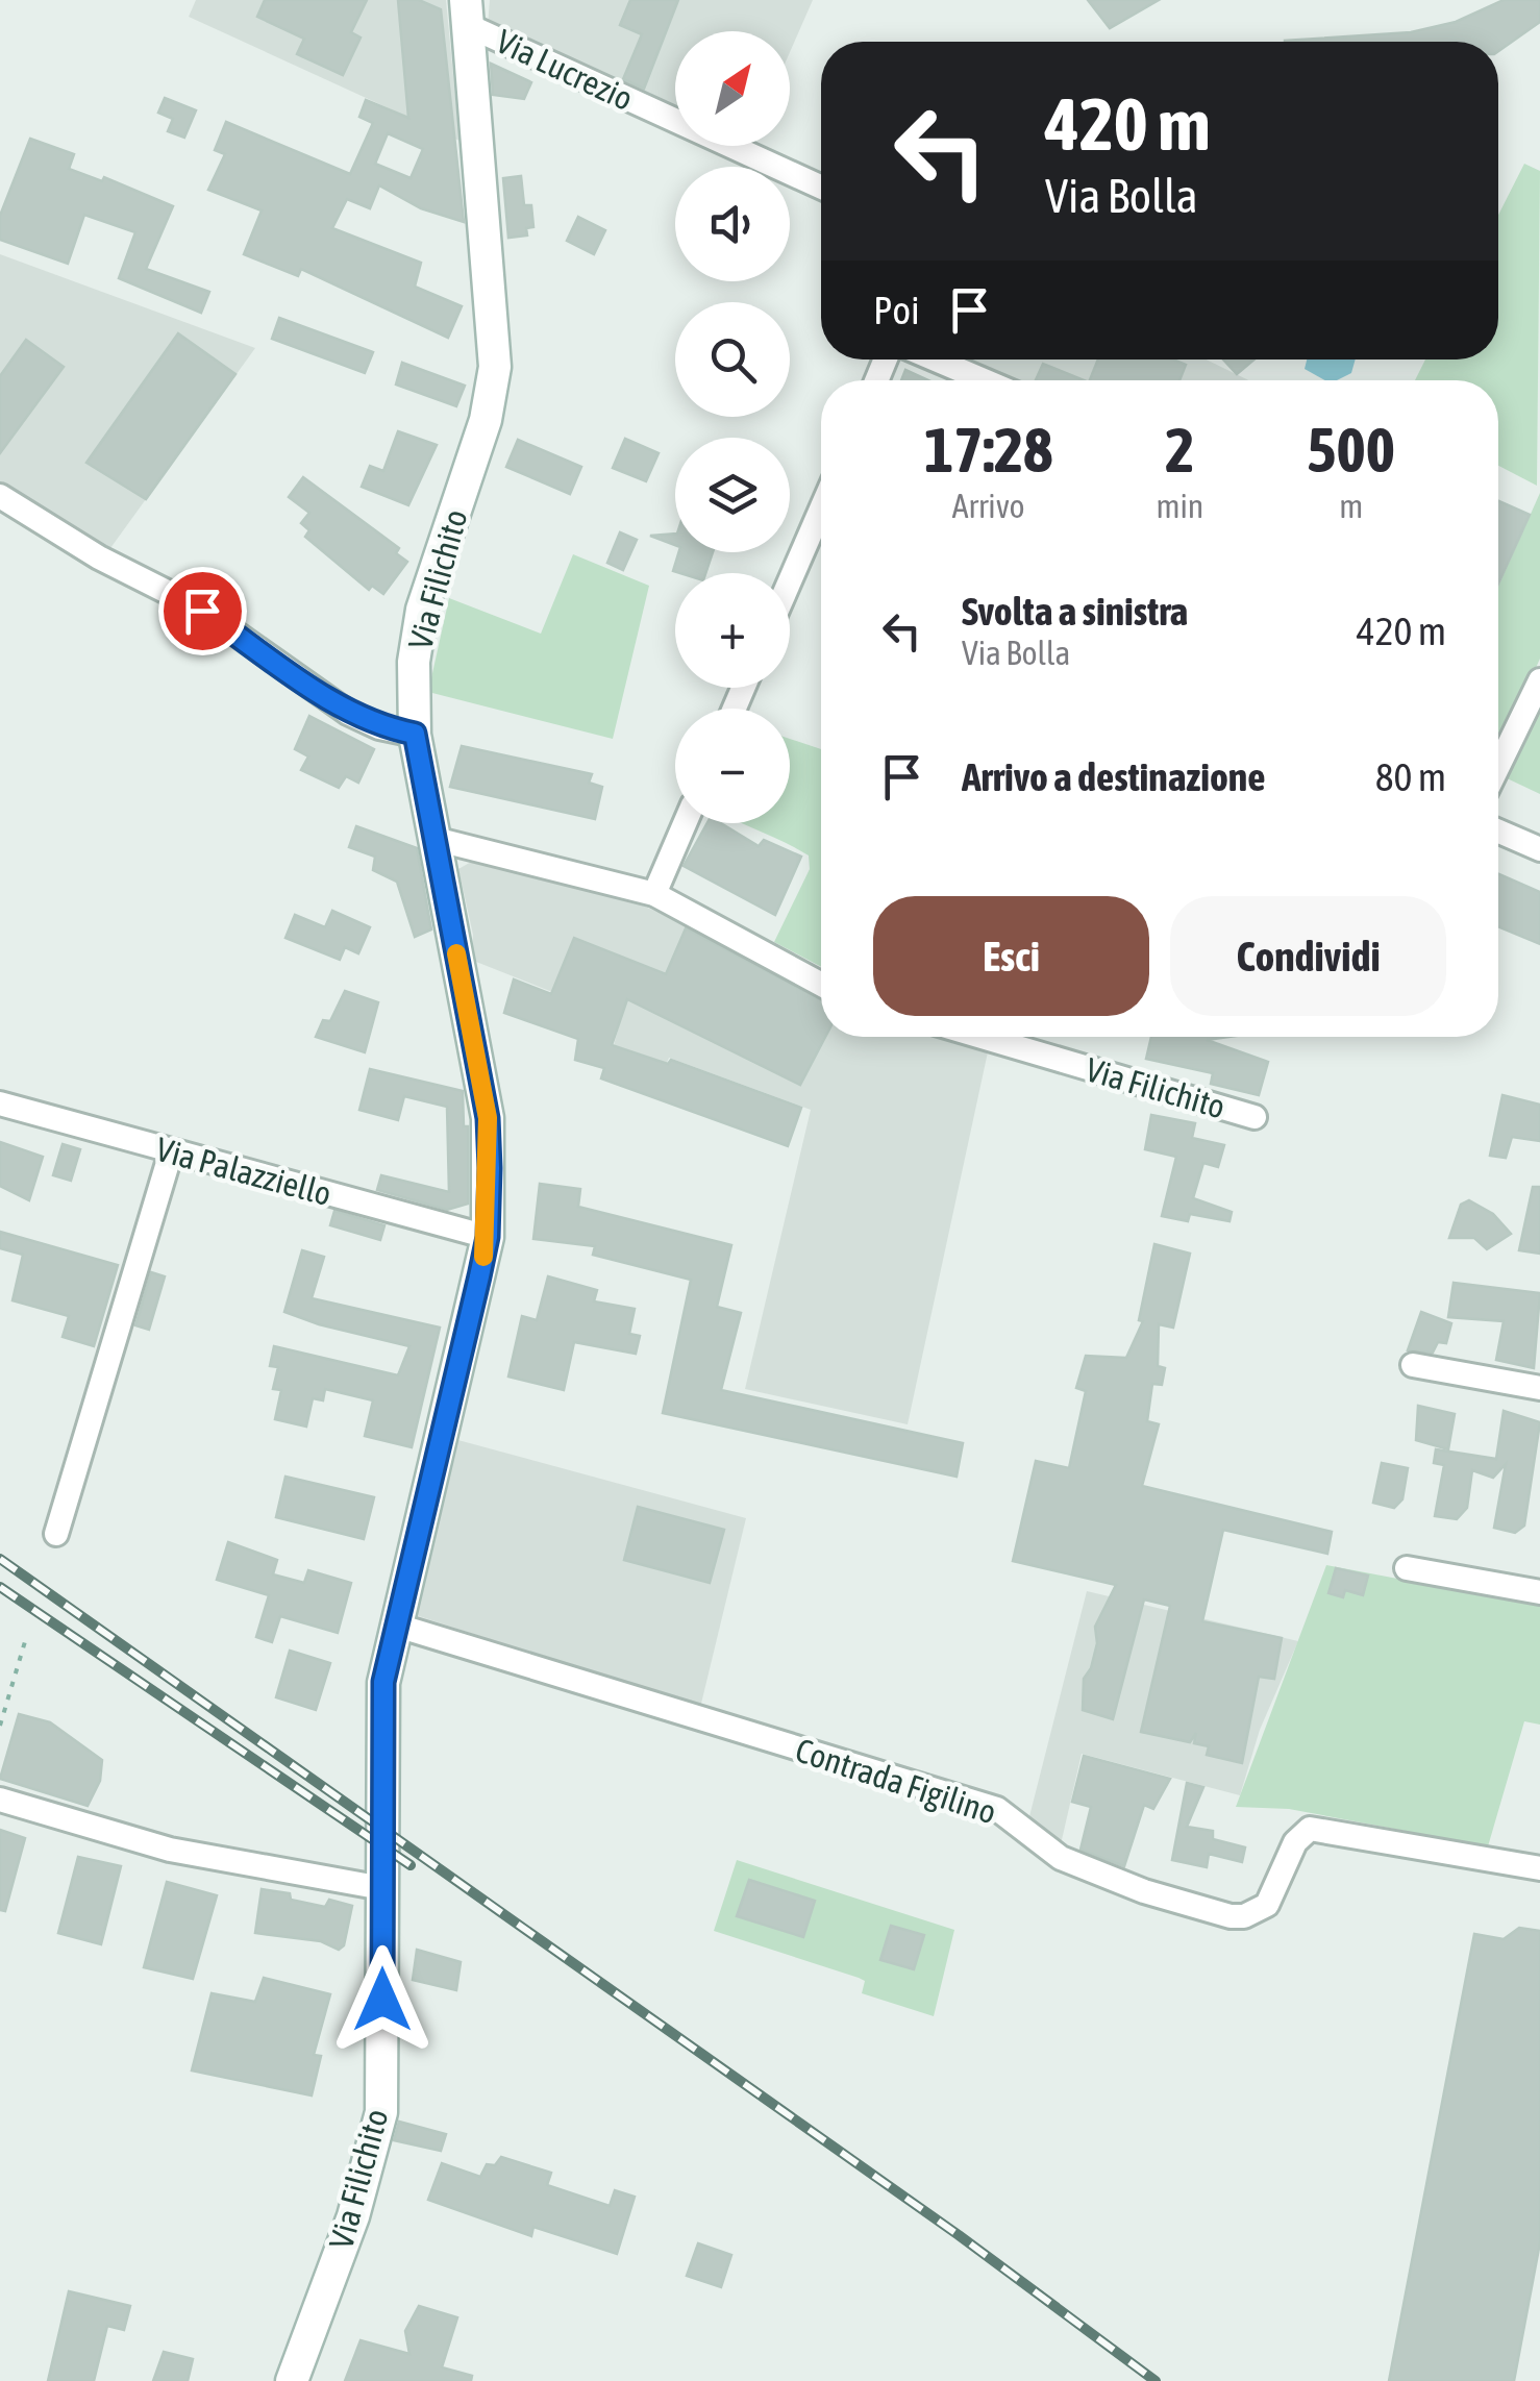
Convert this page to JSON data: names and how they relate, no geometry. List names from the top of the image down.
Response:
{
  "streets": {
    "street": [
      "Via Lucrezio",
      "Via Filichito",
      "Via Palazziello",
      "Contrada Figilino"
    ]
  },
  "crossings": [
    ["Via Lucrezio", "Via Filichito"],
    ["Via Filichito", "Via Palazziello"],
    ["Via Filichito", "Contrada Figilino"]
  ],
  "north": "top right",
  "page": {
    "map_buttons": ["+", "−"],
    "turn": ["420 m", "Via Bolla"],
    "then": "Poi",
    "eta": [
      "17:28",
      "Arrivo",
      "2",
      "min",
      "500",
      "m"
    ],
    "list": [
      {
        "name": "Svolta a sinistra",
        "note": "Via Bolla",
        "value": "420 m"
      },
      {
        "name": "Arrivo a destinazione",
        "value": "80 m"
      }
    ],
    "buttons": ["Esci", "Condividi"]
  }
}
